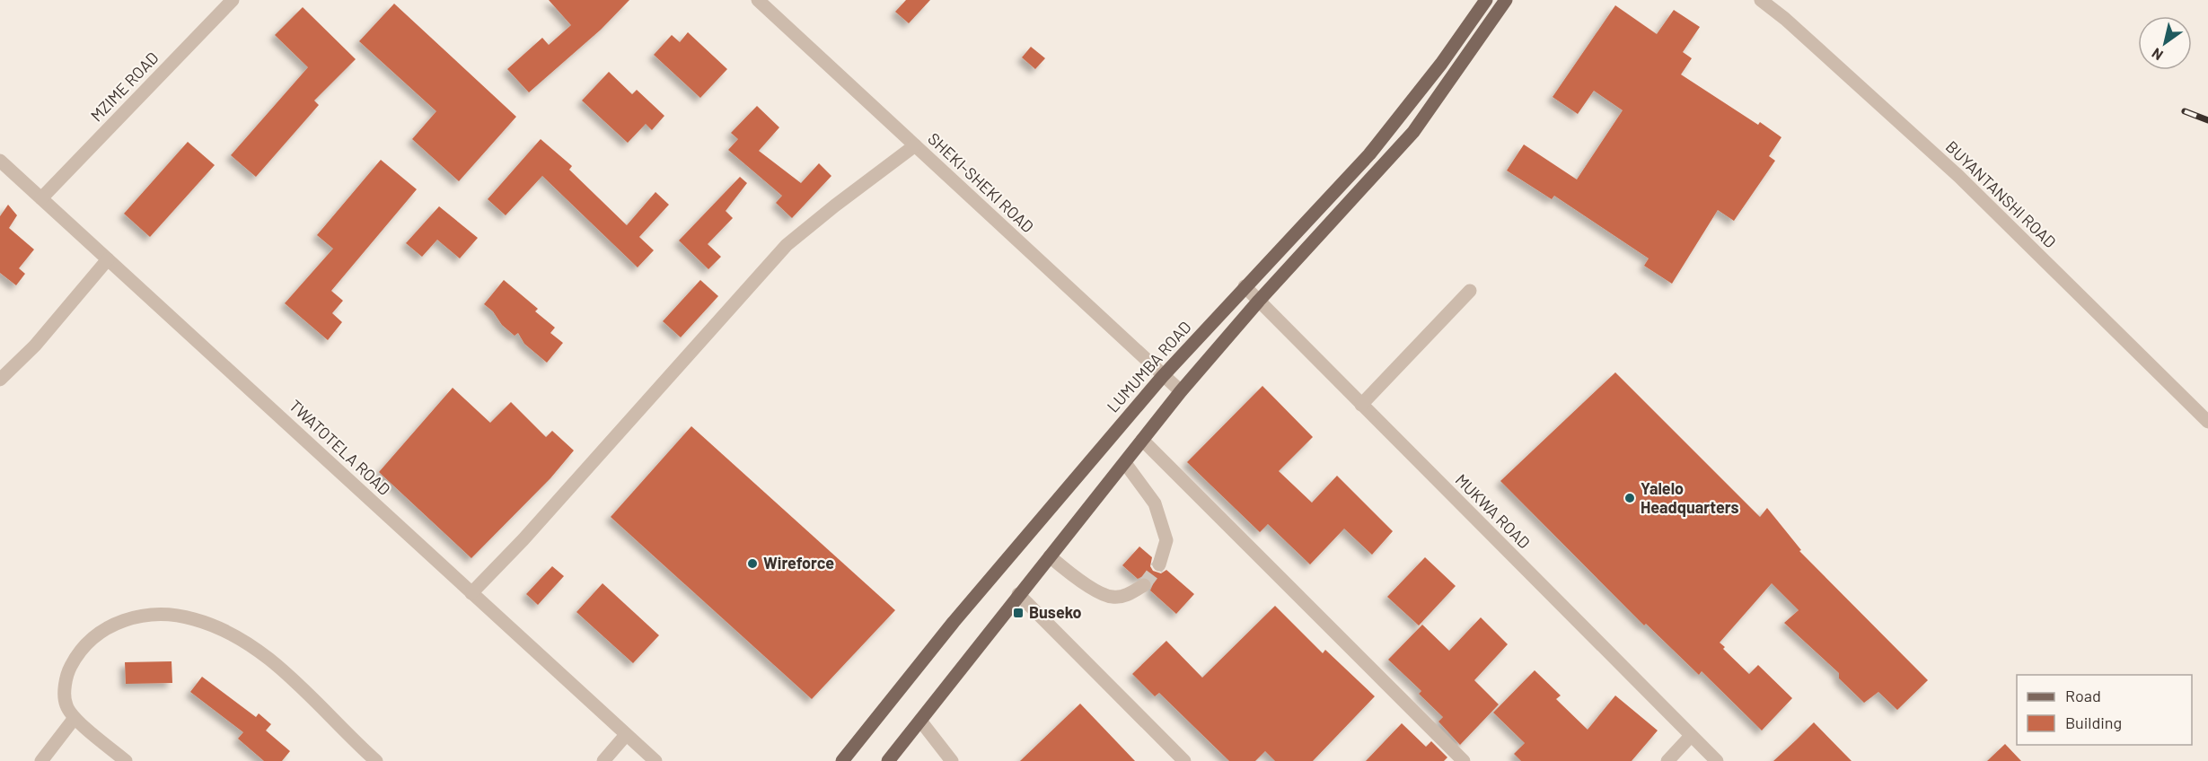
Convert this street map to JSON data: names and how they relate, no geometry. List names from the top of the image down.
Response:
{
  "streets": {
    "main road": ["LUMUMBA ROAD"],
    "street": [
      "MZIME ROAD",
      "SHEKI-SHEKI ROAD",
      "BUYANTANSHI ROAD",
      "TWATOTELA ROAD",
      "MUKWA ROAD"
    ]
  },
  "crossings": [
    ["MZIME ROAD", "TWATOTELA ROAD"],
    ["SHEKI-SHEKI ROAD", "LUMUMBA ROAD"],
    ["LUMUMBA ROAD", "MUKWA ROAD"]
  ],
  "places": {
    "other": ["Yalelo Headquarters", "Wireforce"],
    "transit": ["Buseko"]
  },
  "legend": ["Road", "Building"],
  "north": "bottom left"
}
